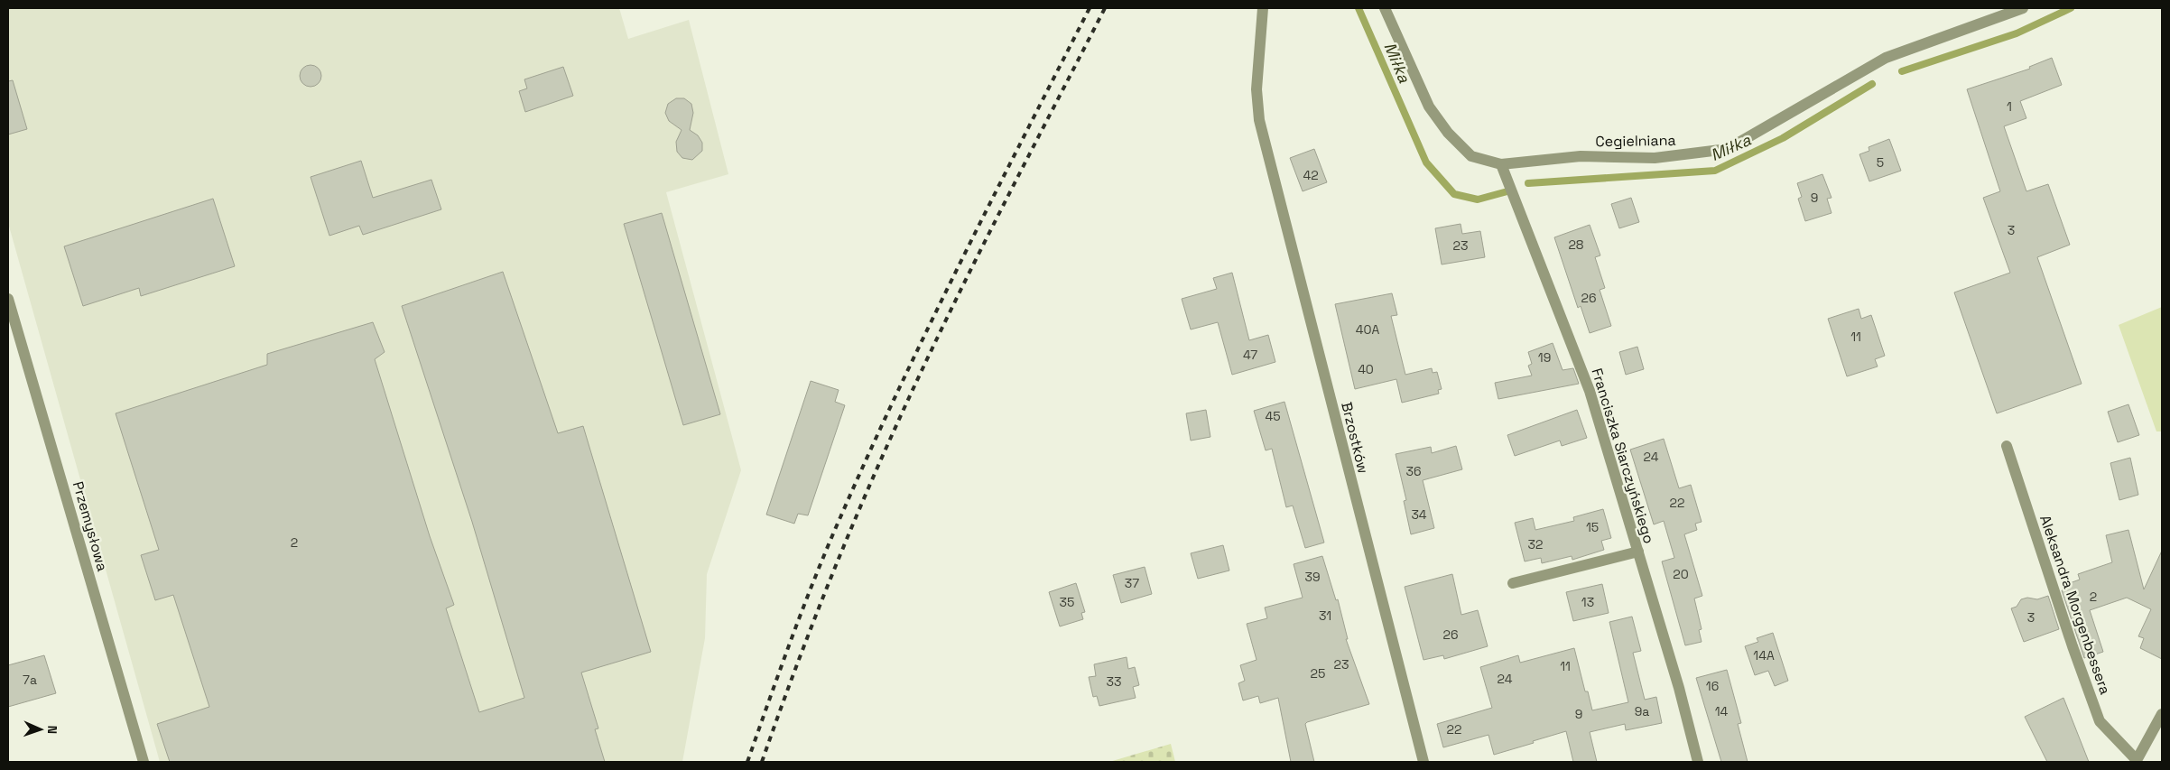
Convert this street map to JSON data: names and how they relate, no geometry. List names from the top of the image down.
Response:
{
  "streets": {
    "street": [
      "Cegielniana",
      "Brzostków",
      "Franciszka Siarczyńskiego",
      "Przemysłowa",
      "Aleksandra Morgenbessera"
    ]
  },
  "crossings": [
    ["Cegielniana", "Franciszka Siarczyńskiego"]
  ],
  "water": ["Miłka"],
  "house_numbers": [
    "1",
    "5",
    "42",
    "9",
    "3",
    "28",
    "23",
    "26",
    "40A",
    "11",
    "47",
    "19",
    "40",
    "45",
    "24",
    "36",
    "22",
    "34",
    "15",
    "2",
    "32",
    "20",
    "39",
    "37",
    "2",
    "35",
    "13",
    "31",
    "3",
    "26",
    "14A",
    "23",
    "11",
    "25",
    "24",
    "7a",
    "33",
    "16",
    "9a",
    "14",
    "9",
    "22"
  ],
  "north": "right"
}
